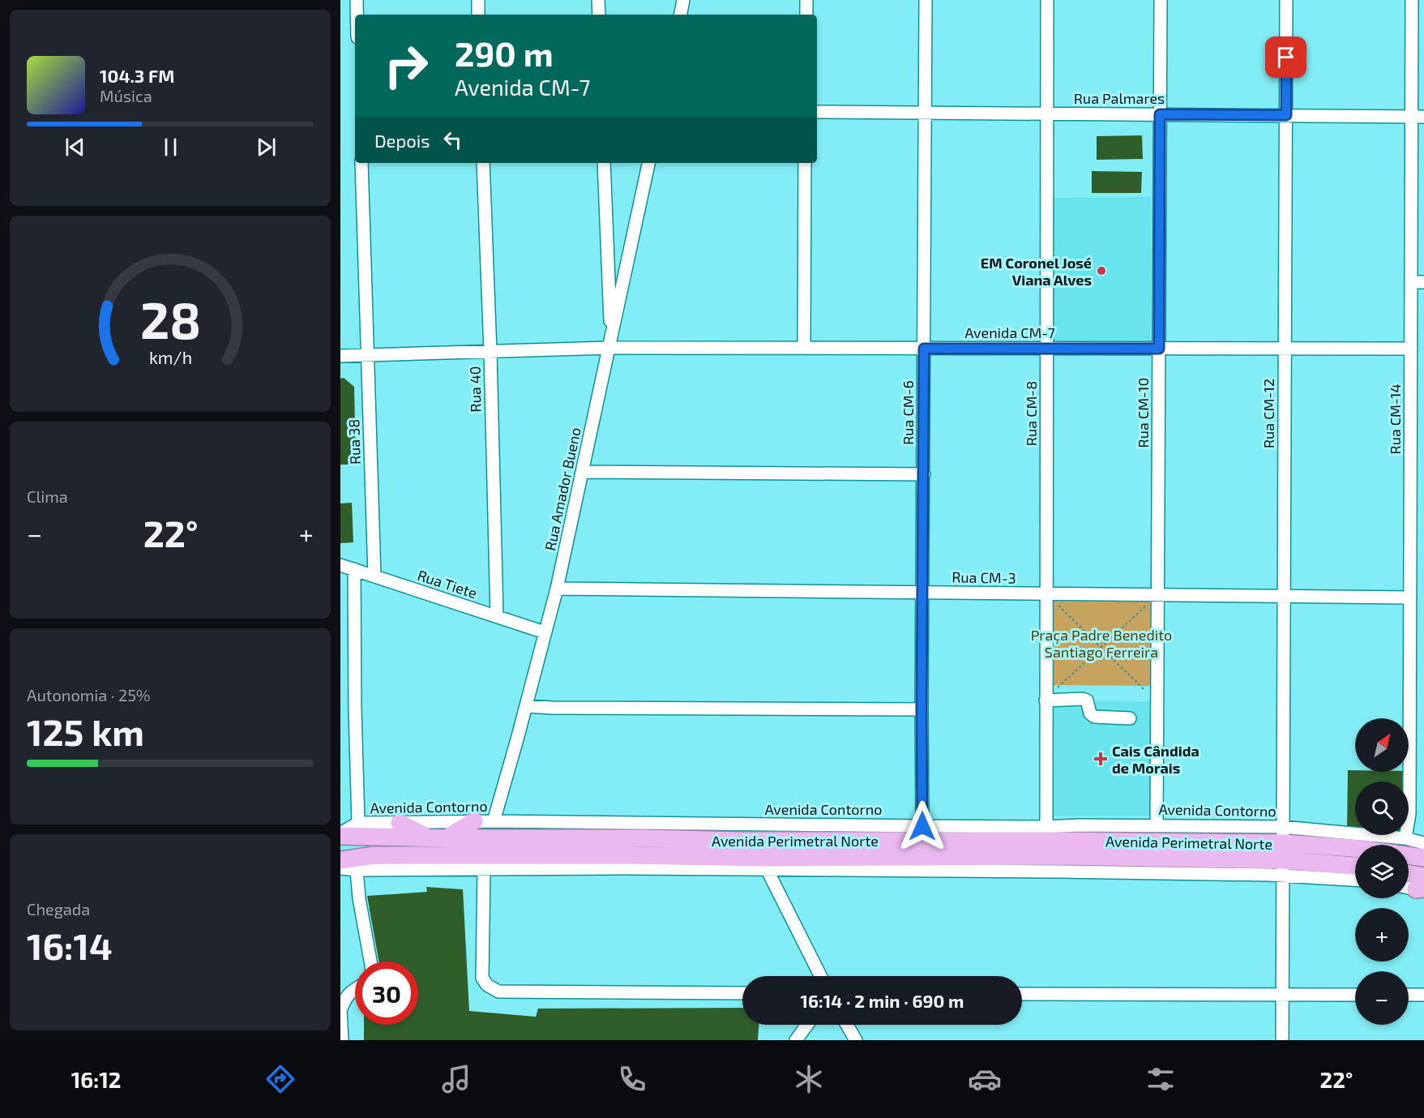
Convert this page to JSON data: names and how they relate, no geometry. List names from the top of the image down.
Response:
{
  "streets": {
    "highway": ["Avenida Perimetral Norte"],
    "street": [
      "Rua Palmares",
      "Avenida CM-7",
      "Rua 40",
      "Rua CM-6",
      "Rua CM-10",
      "Rua CM-8",
      "Rua CM-12",
      "Rua CM-14",
      "Rua 38",
      "Rua Amador Bueno",
      "Rua CM-3",
      "Rua Tiete",
      "Avenida Contorno"
    ]
  },
  "crossings": [
    ["Rua Palmares", "Rua CM-6"],
    ["Rua Palmares", "Rua CM-10"],
    ["Rua Palmares", "Rua CM-8"],
    ["Rua Palmares", "Rua CM-12"],
    ["Rua Palmares", "Rua CM-14"],
    ["Avenida CM-7", "Rua 40"],
    ["Avenida CM-7", "Rua CM-6"],
    ["Avenida CM-7", "Rua CM-10"],
    ["Avenida CM-7", "Rua CM-8"],
    ["Avenida CM-7", "Rua CM-12"],
    ["Avenida CM-7", "Rua CM-14"],
    ["Avenida CM-7", "Rua 38"],
    ["Avenida CM-7", "Rua Amador Bueno"],
    ["Rua 40", "Rua Tiete"],
    ["Rua CM-6", "Rua CM-3"],
    ["Rua CM-6", "Avenida Contorno"],
    ["Rua CM-10", "Rua CM-3"],
    ["Rua CM-10", "Avenida Contorno"],
    ["Rua CM-8", "Rua CM-3"],
    ["Rua CM-8", "Avenida Contorno"],
    ["Rua CM-12", "Rua CM-3"],
    ["Rua CM-12", "Avenida Contorno"],
    ["Rua CM-12", "Avenida Perimetral Norte"],
    ["Rua CM-14", "Rua CM-3"],
    ["Rua 38", "Rua Tiete"],
    ["Rua Amador Bueno", "Rua CM-3"],
    ["Rua Amador Bueno", "Rua Tiete"],
    ["Rua Amador Bueno", "Avenida Contorno"],
    ["Avenida Contorno", "Avenida Perimetral Norte"]
  ],
  "parks": ["Praça Padre Benedito Santiago Ferreira"],
  "places": {
    "other": ["EM Coronel José Viana Alves"],
    "health": ["Cais Cândida de Morais"]
  },
  "north": "top right",
  "page": {
    "turn": ["290 m", "Avenida CM-7"],
    "song": ["104.3 FM", "Música"],
    "then": "Depois",
    "tile": [
      "Clima",
      ["Autonomia · 25%", "125 km"],
      ["Chegada", "16:14"]
    ],
    "heat": ["−", "22°", "+"],
    "map_buttons": ["+", "−"],
    "limit": "30",
    "trip": "16:14 · 2 min · 690 m",
    "tabs": ["16:12", "22°"],
    "gauge": ["28", "km/h"]
  }
}
